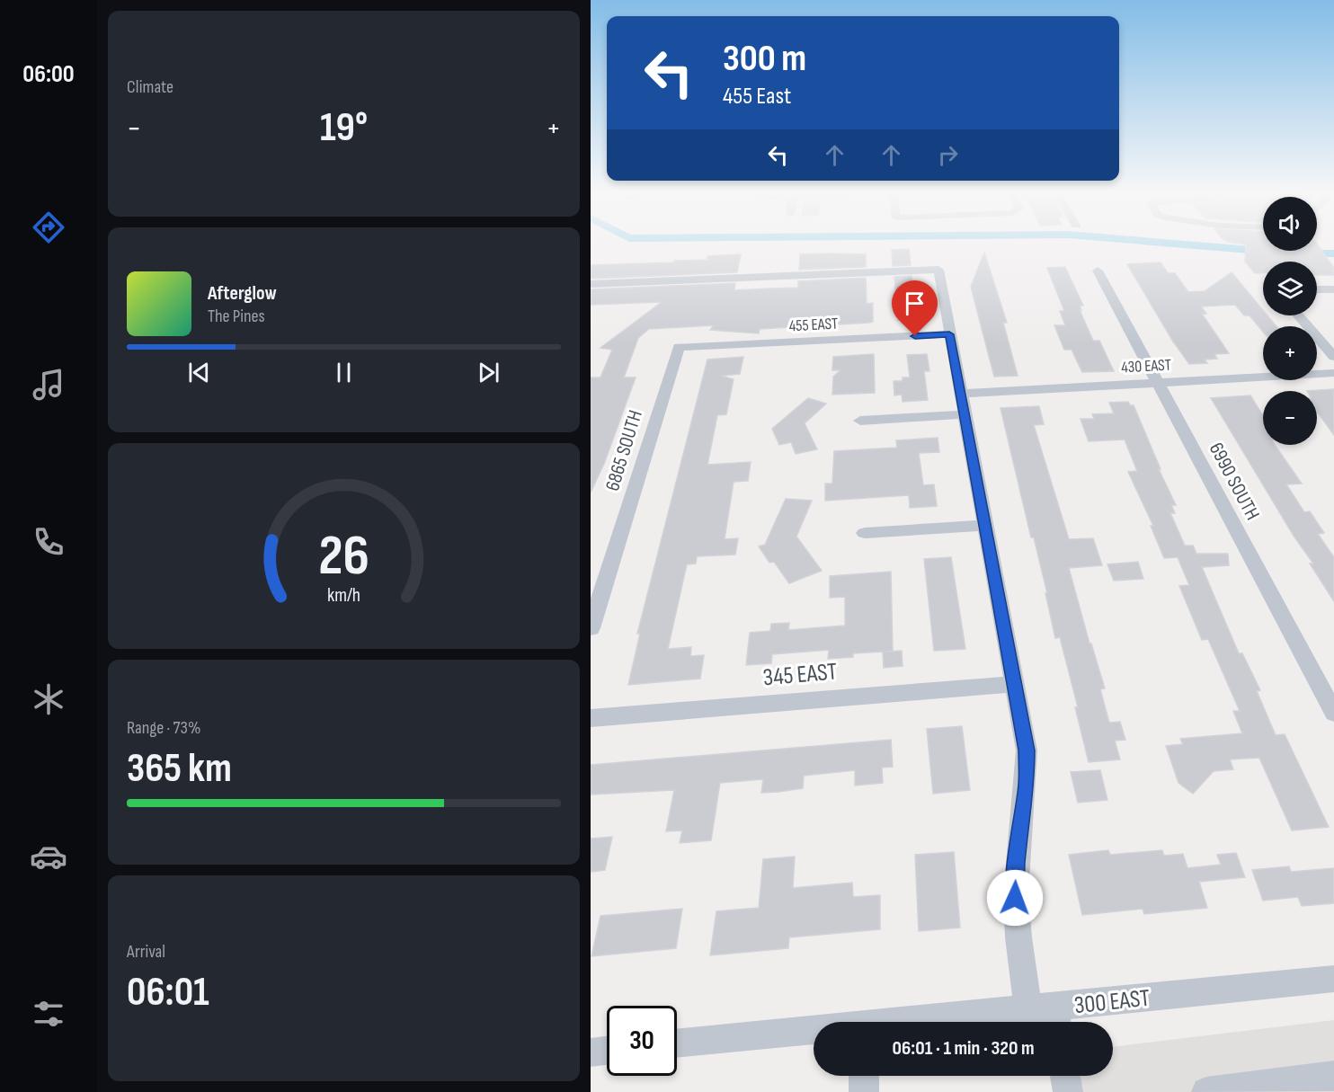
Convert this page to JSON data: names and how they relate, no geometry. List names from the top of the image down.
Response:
{
  "streets": {
    "street": [
      "455 EAST",
      "430 EAST",
      "6865 SOUTH",
      "6990 SOUTH",
      "345 EAST",
      "300 EAST"
    ]
  },
  "crossings": [
    ["455 EAST", "6865 SOUTH"],
    ["430 EAST", "6990 SOUTH"]
  ],
  "page": {
    "tabs": "06:00",
    "tile": [
      "Climate",
      ["Range · 73%", "365 km"],
      ["Arrival", "06:01"]
    ],
    "turn": ["300 m", "455 East"],
    "heat": ["−", "19°", "+"],
    "map_buttons": ["+", "−"],
    "song": ["Afterglow", "The Pines"],
    "limit": "30",
    "trip": "06:01 · 1 min · 320 m",
    "gauge": ["26", "km/h"]
  }
}
